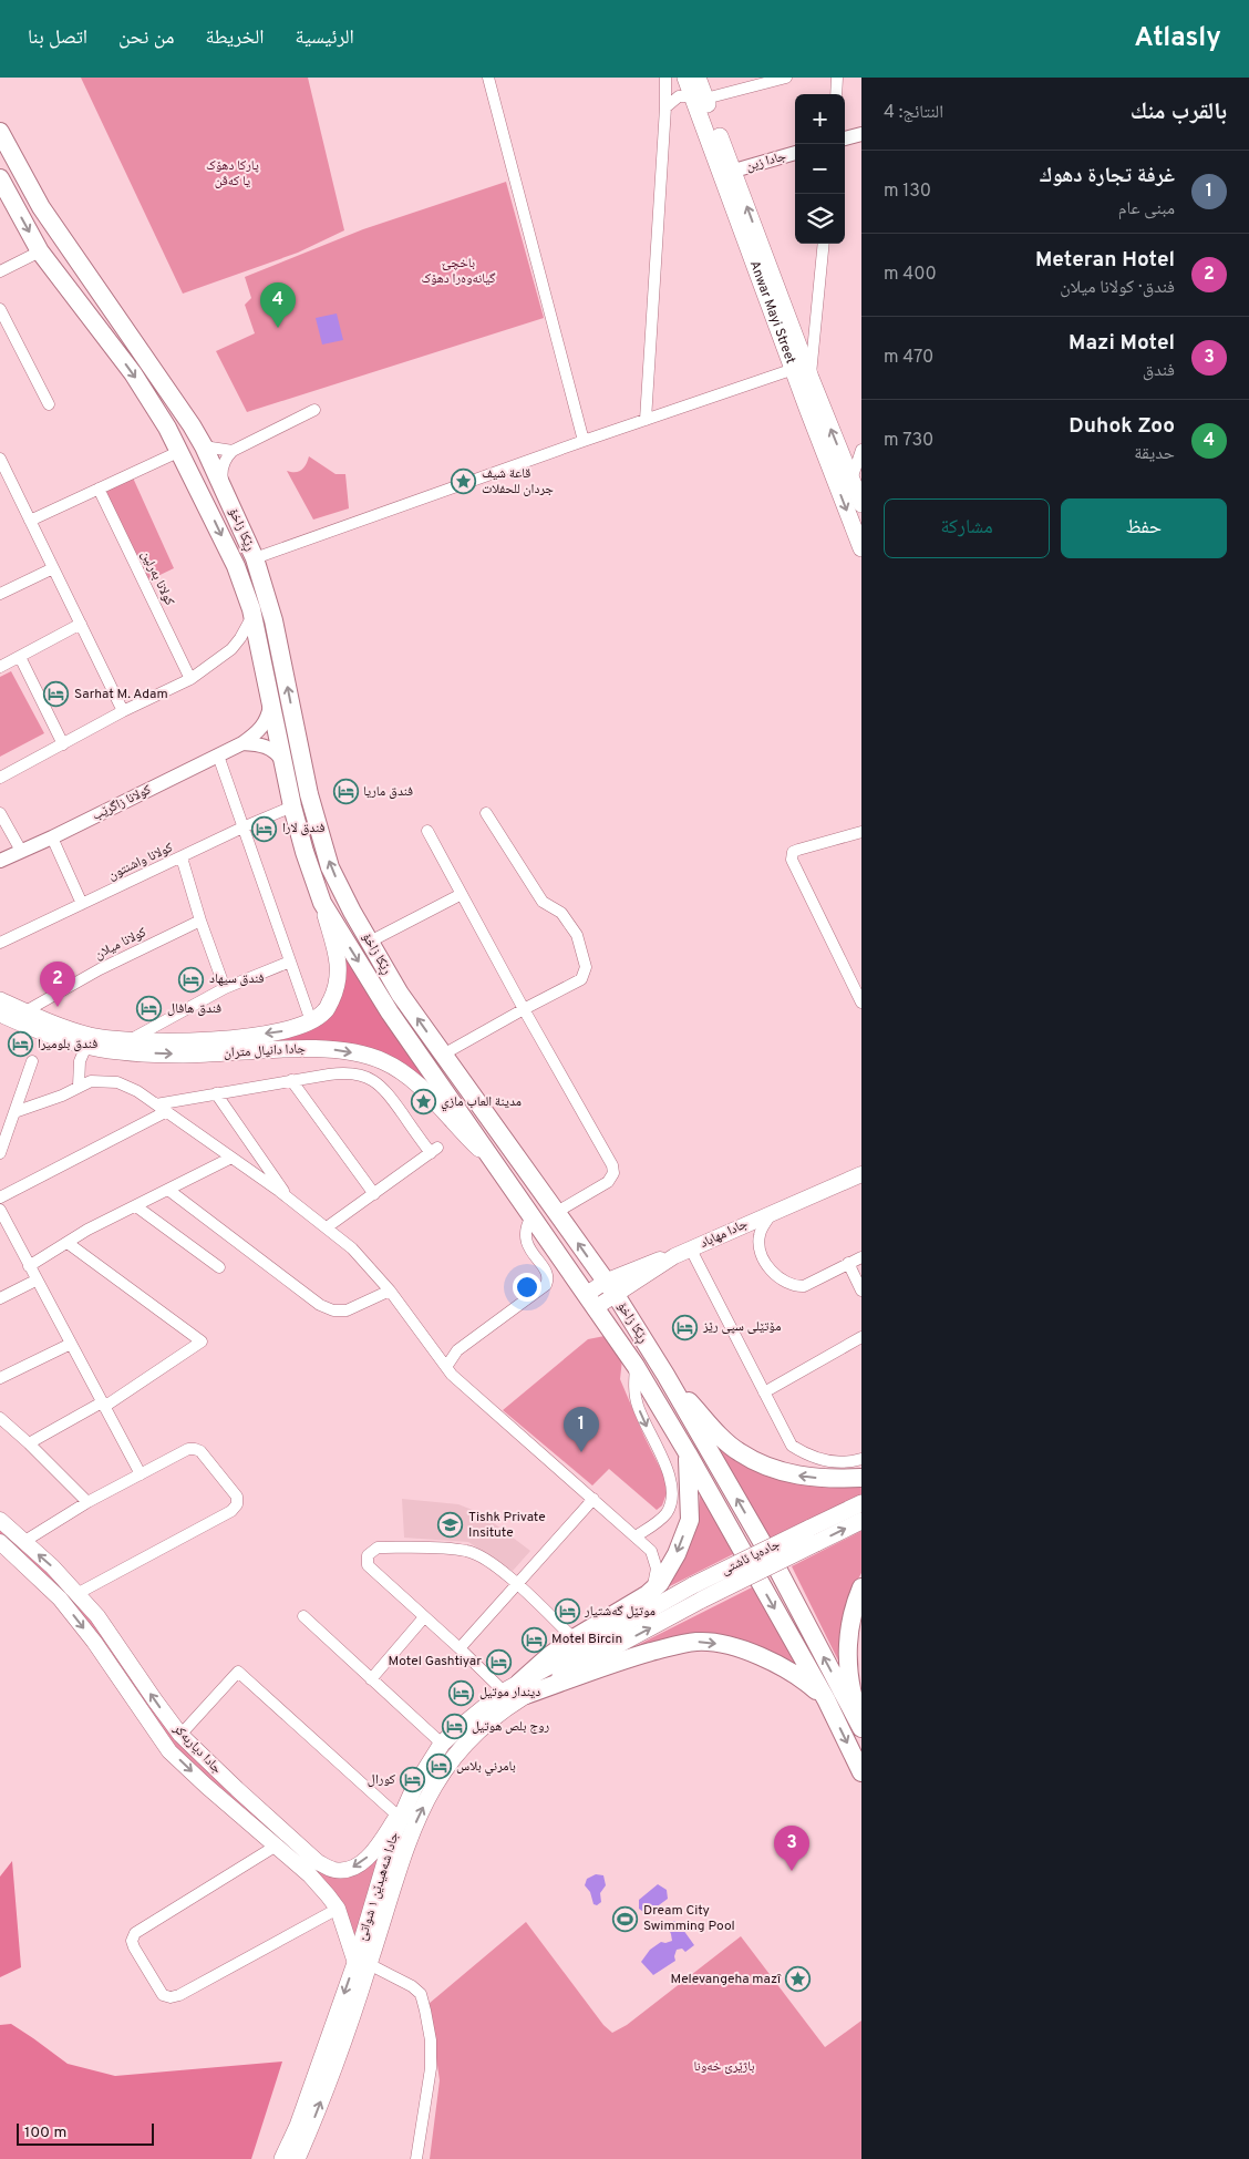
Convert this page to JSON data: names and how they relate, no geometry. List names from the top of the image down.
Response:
{
  "streets": {
    "highway": ["ڕێکا زاخۆ"],
    "main road": [
      "Anwar Mayi Street",
      "جادا دانيال متران",
      "جادا مهاباد",
      "جادەیا ئاشتی",
      "جادا دیاربه‌كر",
      "جادا شەهیدێن ١ شواتێ"
    ],
    "street": [
      "جادا زین",
      "كولانا بەرلین",
      "كولانا زاگرێب",
      "كولانا واشنتون",
      "كولانا ميلان"
    ]
  },
  "crossings": [
    ["جادا زین", "Anwar Mayi Street"],
    ["ڕێکا زاخۆ", "كولانا زاگرێب"],
    ["ڕێکا زاخۆ", "كولانا واشنتون"],
    ["ڕێکا زاخۆ", "جادا دانيال متران"],
    ["ڕێکا زاخۆ", "جادا مهاباد"],
    ["كولانا ميلان", "جادا دانيال متران"],
    ["جادەیا ئاشتی", "جادا شەهیدێن ١ شواتێ"],
    ["جادا دیاربه‌كر", "جادا شەهیدێن ١ شواتێ"]
  ],
  "parks": ["پاركا دهۆک يا كەڤن", "باخچێ گیانه‌وه‌را دهۆک", "باژێرێ خه‌ونا"],
  "places": {
    "place": ["قاعة شيف جردان للحفلات", "مدينة العاب مازي", "Melevangeha mazî"],
    "hotel": [
      "Sarhat M. Adam",
      "فندق ماريا",
      "فندق لارا",
      "فندق سيهاد",
      "فندق هافال",
      "فندق بلوميرا",
      "مۆتێلی سپی رێز",
      "موتێل گەشتیار",
      "Motel Bircin",
      "Motel Gashtiyar",
      "ديندار موتيل",
      "روج بلص هوتيل",
      "بامرني بلاس",
      "كورال"
    ],
    "school or university": ["Tishk Private Insitute"],
    "sports": ["Dream City Swimming Pool"]
  },
  "scale_bar": "100 m",
  "page": {
    "header": "Atlasly",
    "nav": [
      "الرئيسية",
      "الخريطة",
      "من نحن",
      "اتصل بنا"
    ],
    "heading": ["بالقرب منك", "النتائج: 4"],
    "map_buttons": ["+", "−"],
    "list": [
      {
        "mark": "1",
        "name": "غرفة تجارة دهوك",
        "note": "مبنى عام",
        "value": "130 m"
      },
      {
        "mark": "2",
        "name": "Meteran Hotel",
        "note": "فندق · كولانا ميلان",
        "value": "400 m"
      },
      {
        "mark": "3",
        "name": "Mazi Motel",
        "note": "فندق",
        "value": "470 m"
      },
      {
        "mark": "4",
        "name": "Duhok Zoo",
        "note": "حديقة",
        "value": "730 m"
      }
    ],
    "pins": [
      "4",
      "2",
      "1",
      "3"
    ],
    "buttons": ["حفظ", "مشاركة"],
    "scale": "100 m"
  }
}
